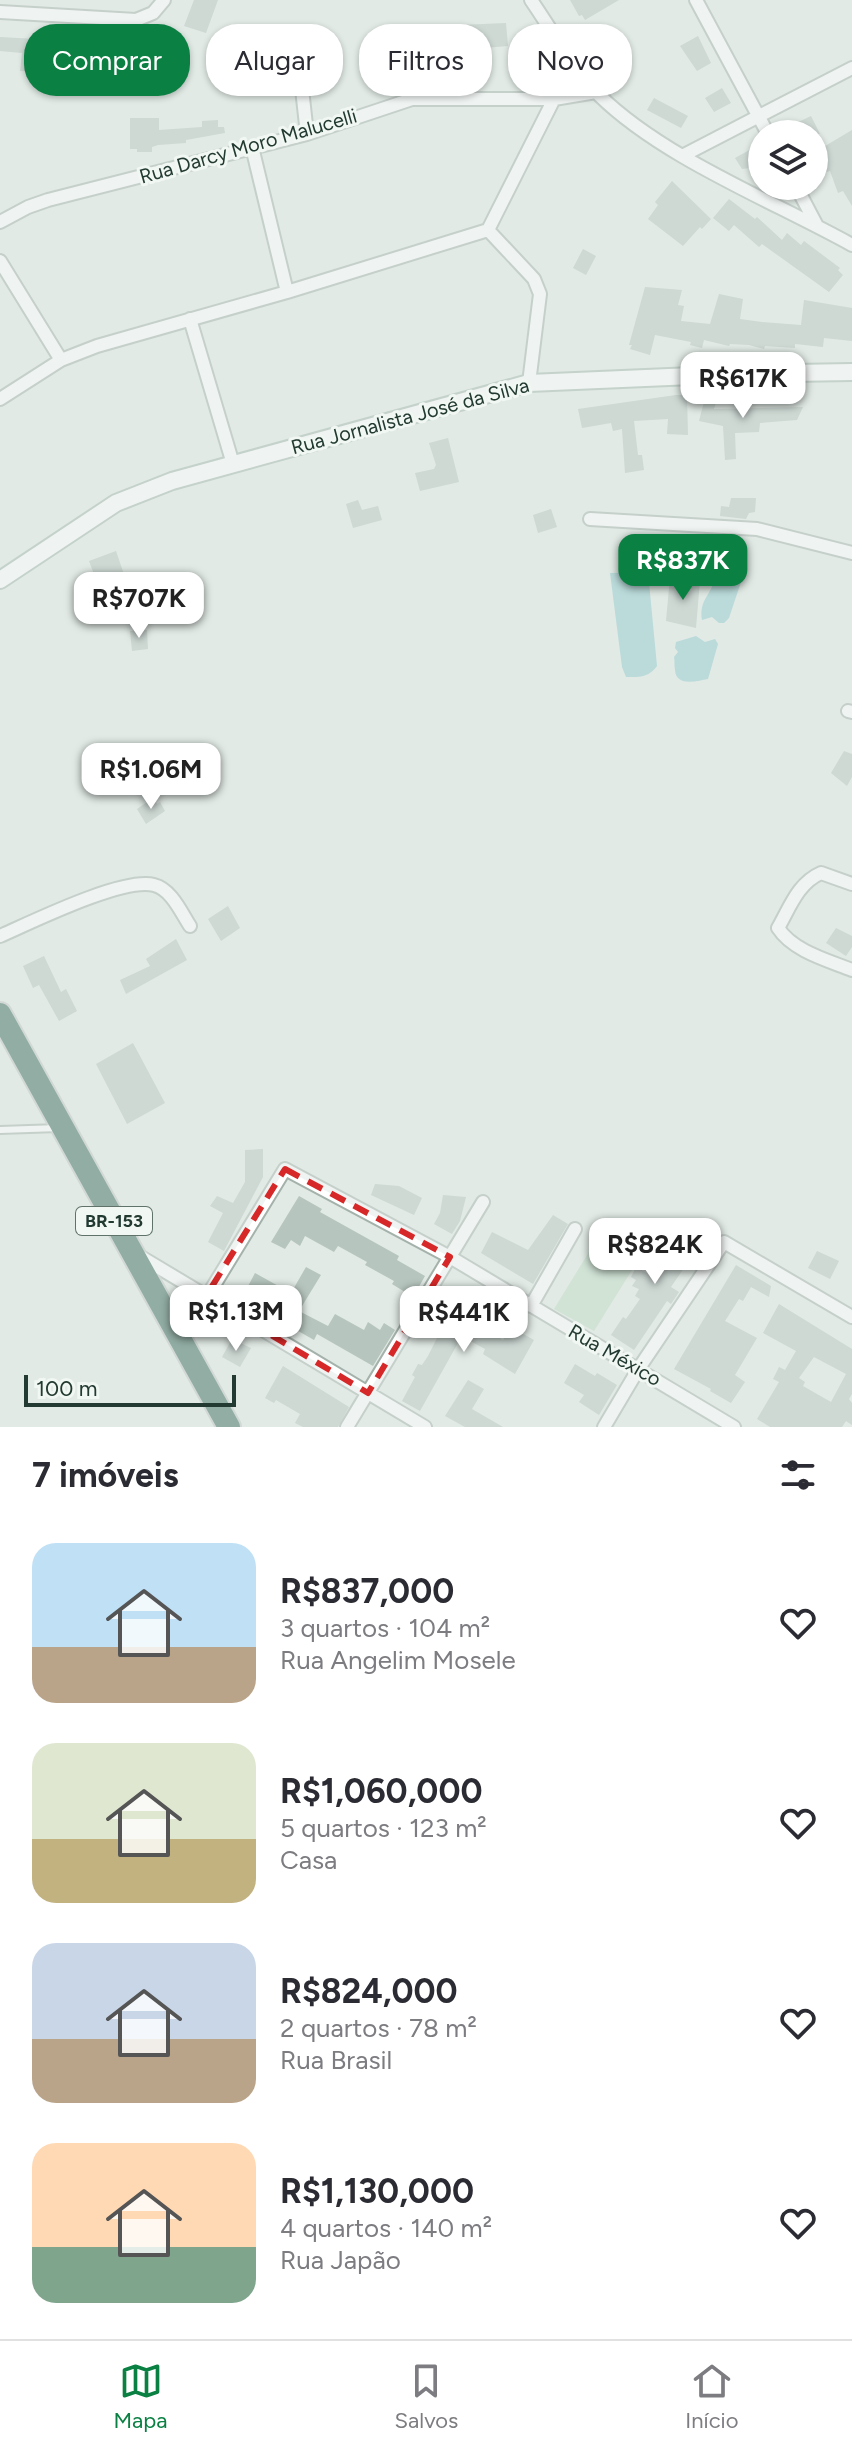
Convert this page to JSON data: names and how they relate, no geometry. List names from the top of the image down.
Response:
{
  "streets": {
    "highway": ["BR-153"],
    "main road": ["Rua Jornalista José da Silva"],
    "street": ["Rua Darcy Moro Malucelli", "Rua México"]
  },
  "scale_bar": "100 m",
  "page": {
    "chip": [
      "Comprar",
      "Alugar",
      "Filtros",
      "Novo"
    ],
    "price": [
      "R$617K",
      "R$837K",
      "R$707K",
      "R$1.06M",
      "R$824K",
      "R$1.13M",
      "R$441K"
    ],
    "scale": "100 m",
    "heading": "7 imóveis",
    "list": [
      {
        "name": "R$837,000",
        "note": "3 quartos · 104 m² · Rua Angelim Mosele"
      },
      {
        "name": "R$1,060,000",
        "note": "5 quartos · 123 m² · Casa"
      },
      {
        "name": "R$824,000",
        "note": "2 quartos · 78 m² · Rua Brasil"
      },
      {
        "name": "R$1,130,000",
        "note": "4 quartos · 140 m² · Rua Japão"
      }
    ],
    "tabs": ["Mapa", "Salvos", "Início"]
  }
}
